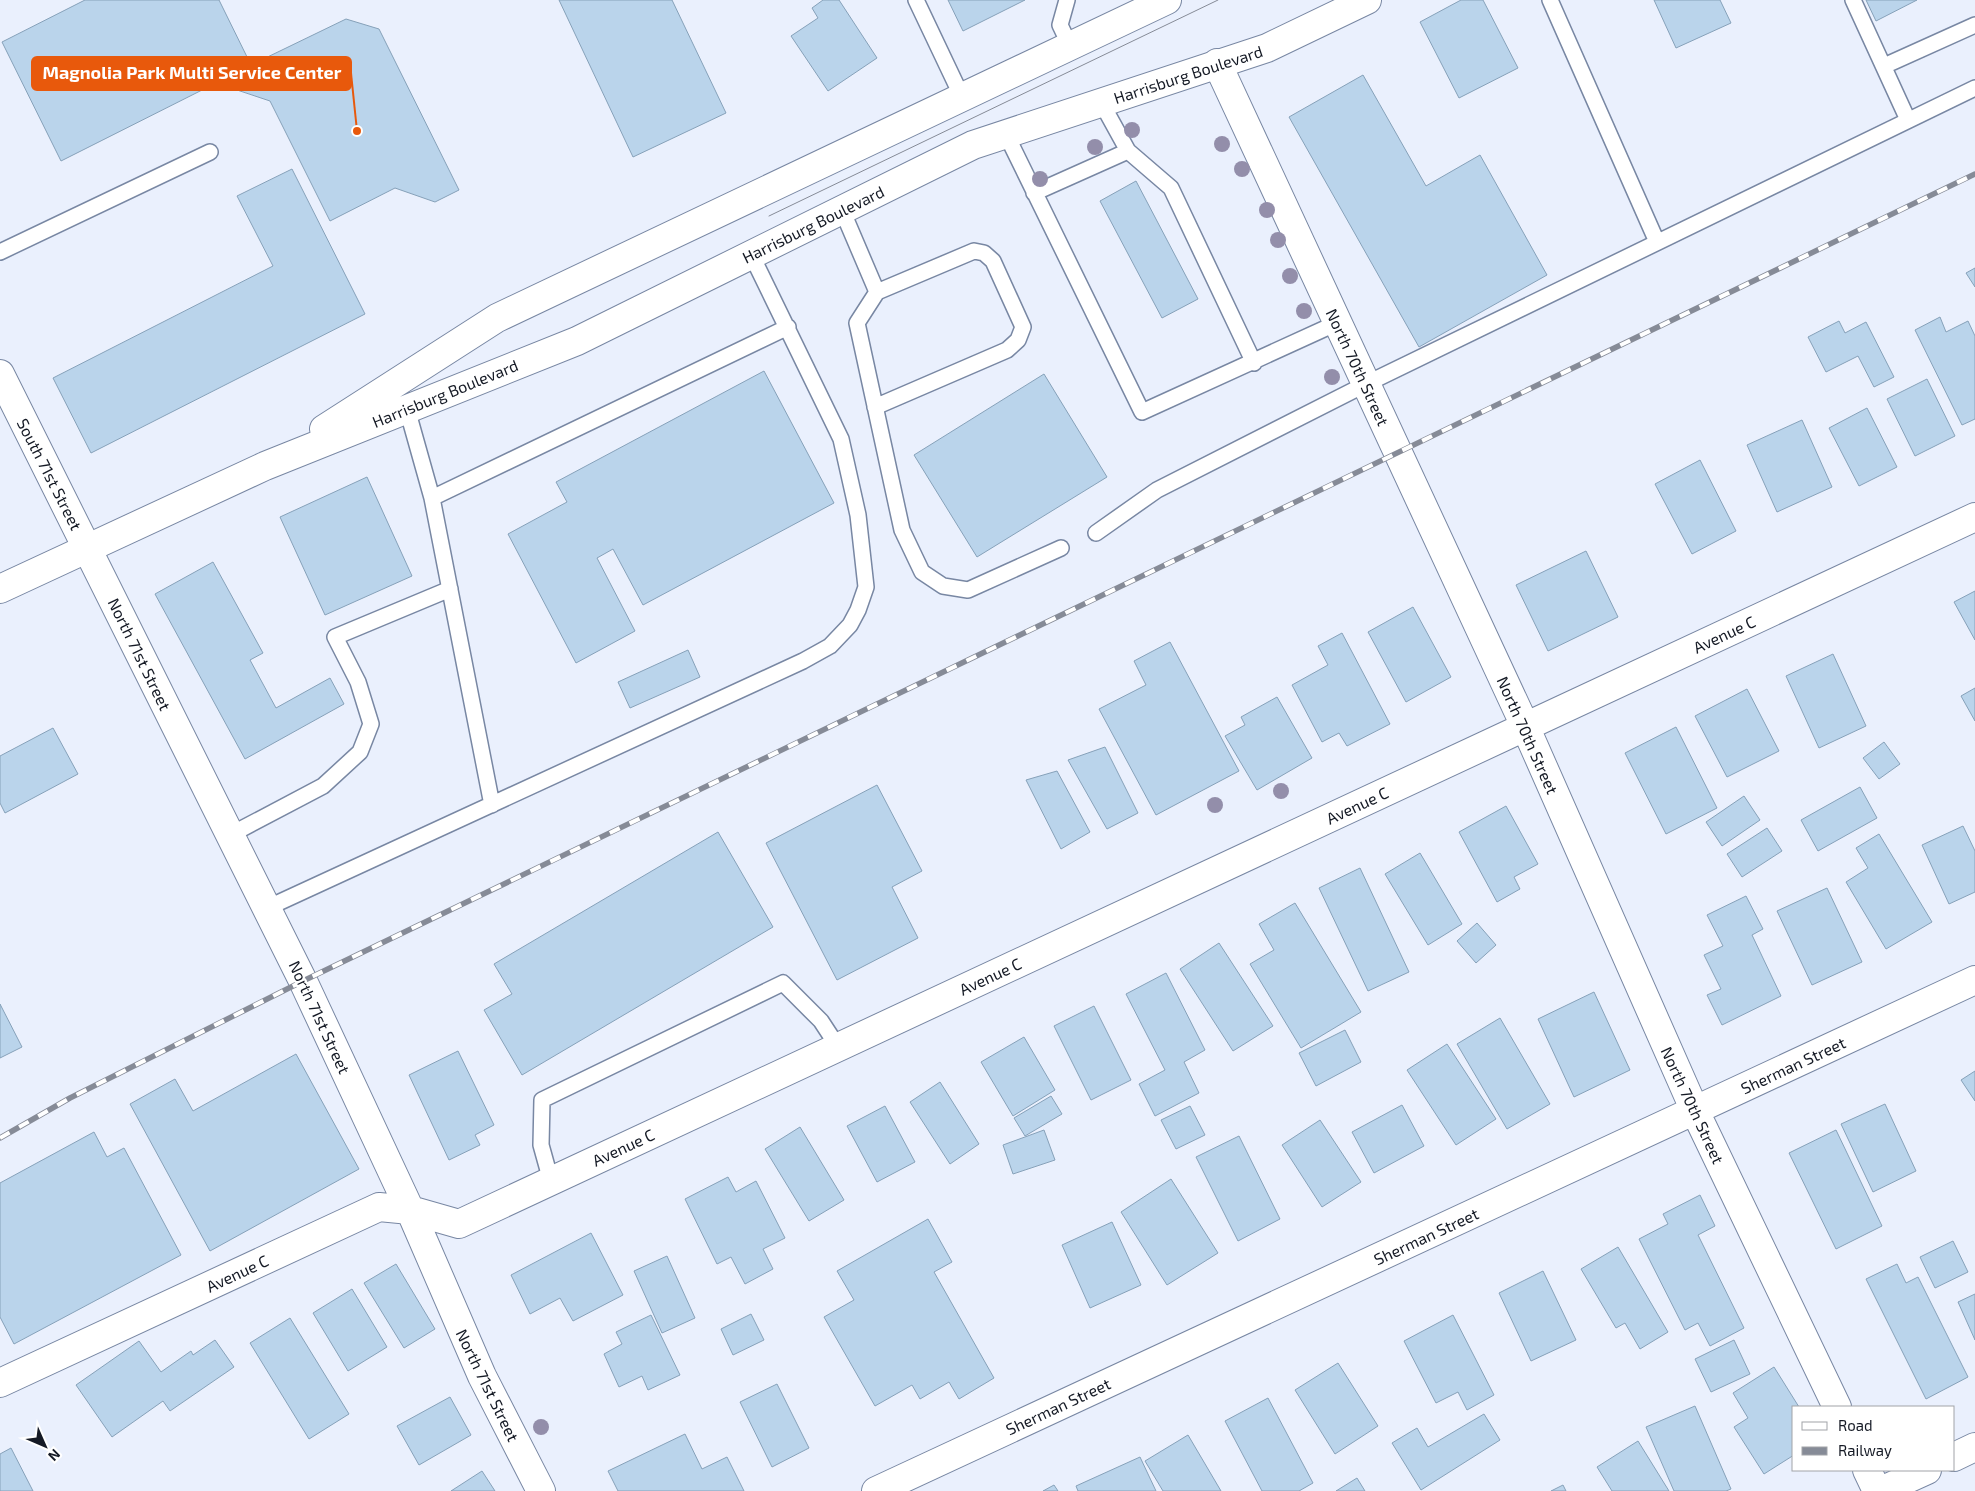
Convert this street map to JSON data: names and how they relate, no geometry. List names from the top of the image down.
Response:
{
  "streets": {
    "street": [
      "Harrisburg Boulevard",
      "North 70th Street",
      "South 71st Street",
      "Avenue C",
      "North 71st Street",
      "Sherman Street"
    ]
  },
  "crossings": [
    ["Harrisburg Boulevard", "North 70th Street"],
    ["Harrisburg Boulevard", "South 71st Street"],
    ["Harrisburg Boulevard", "North 71st Street"],
    ["North 70th Street", "Avenue C"],
    ["North 70th Street", "Sherman Street"],
    ["South 71st Street", "North 71st Street"],
    ["Avenue C", "North 71st Street"]
  ],
  "places": ["Magnolia Park Multi Service Center"],
  "legend": ["Road", "Railway"],
  "north": "bottom right"
}
